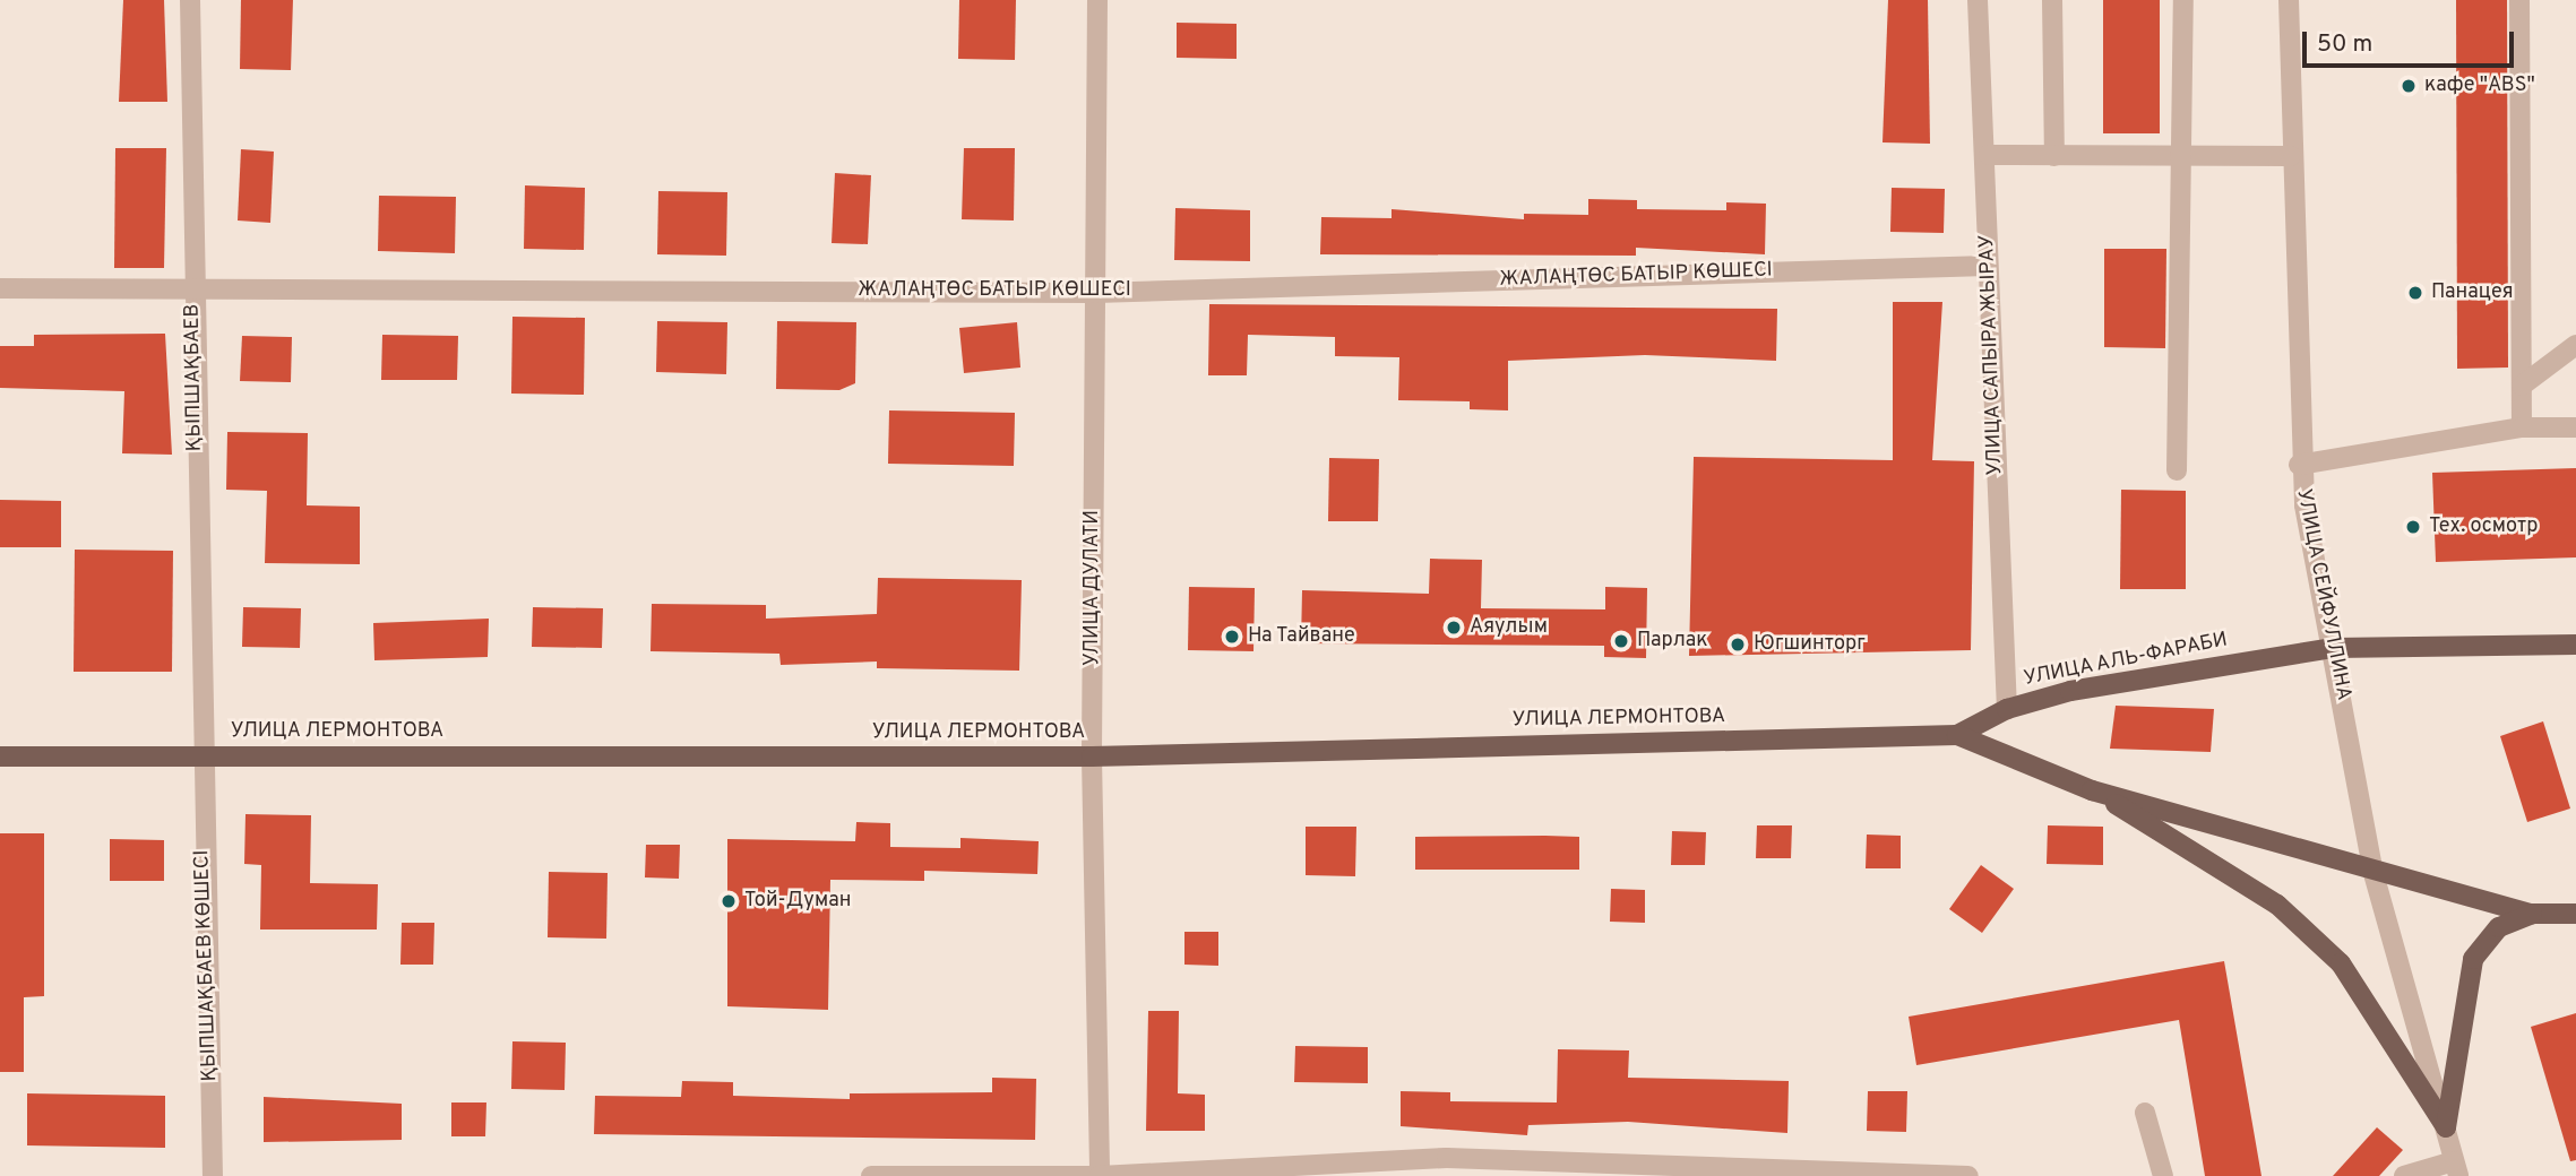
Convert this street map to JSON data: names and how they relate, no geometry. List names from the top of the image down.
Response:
{
  "streets": {
    "main road": ["УЛИЦА АЛЬ-ФАРАБИ", "УЛИЦА ЛЕРМОНТОВА"],
    "street": [
      "ЖАЛАҢТӨС БАТЫР КӨШЕСІ",
      "УЛИЦА САПЫРА ЖЫРАУ",
      "ҚЫПШАҚБАЕВ",
      "УЛИЦА ДУЛАТИ",
      "УЛИЦА СЕЙФУЛЛИНА",
      "ҚЫПШАҚБАЕВ КӨШЕСІ"
    ]
  },
  "crossings": [
    ["ЖАЛАҢТӨС БАТЫР КӨШЕСІ", "УЛИЦА САПЫРА ЖЫРАУ"],
    ["ЖАЛАҢТӨС БАТЫР КӨШЕСІ", "ҚЫПШАҚБАЕВ"],
    ["ЖАЛАҢТӨС БАТЫР КӨШЕСІ", "УЛИЦА ДУЛАТИ"],
    ["УЛИЦА САПЫРА ЖЫРАУ", "УЛИЦА АЛЬ-ФАРАБИ"],
    ["ҚЫПШАҚБАЕВ", "УЛИЦА ЛЕРМОНТОВА"],
    ["ҚЫПШАҚБАЕВ", "ҚЫПШАҚБАЕВ КӨШЕСІ"],
    ["УЛИЦА ДУЛАТИ", "УЛИЦА ЛЕРМОНТОВА"],
    ["УЛИЦА СЕЙФУЛЛИНА", "УЛИЦА АЛЬ-ФАРАБИ"],
    ["УЛИЦА АЛЬ-ФАРАБИ", "УЛИЦА ЛЕРМОНТОВА"],
    ["УЛИЦА ЛЕРМОНТОВА", "ҚЫПШАҚБАЕВ КӨШЕСІ"]
  ],
  "places": [
    "кафе \"ABS\"",
    "Панацея",
    "Тех. осмотр",
    "Аяулым",
    "На Тайване",
    "Парлак",
    "Югшинторг",
    "Той-Думан"
  ],
  "scale_bar": "50 m"
}
